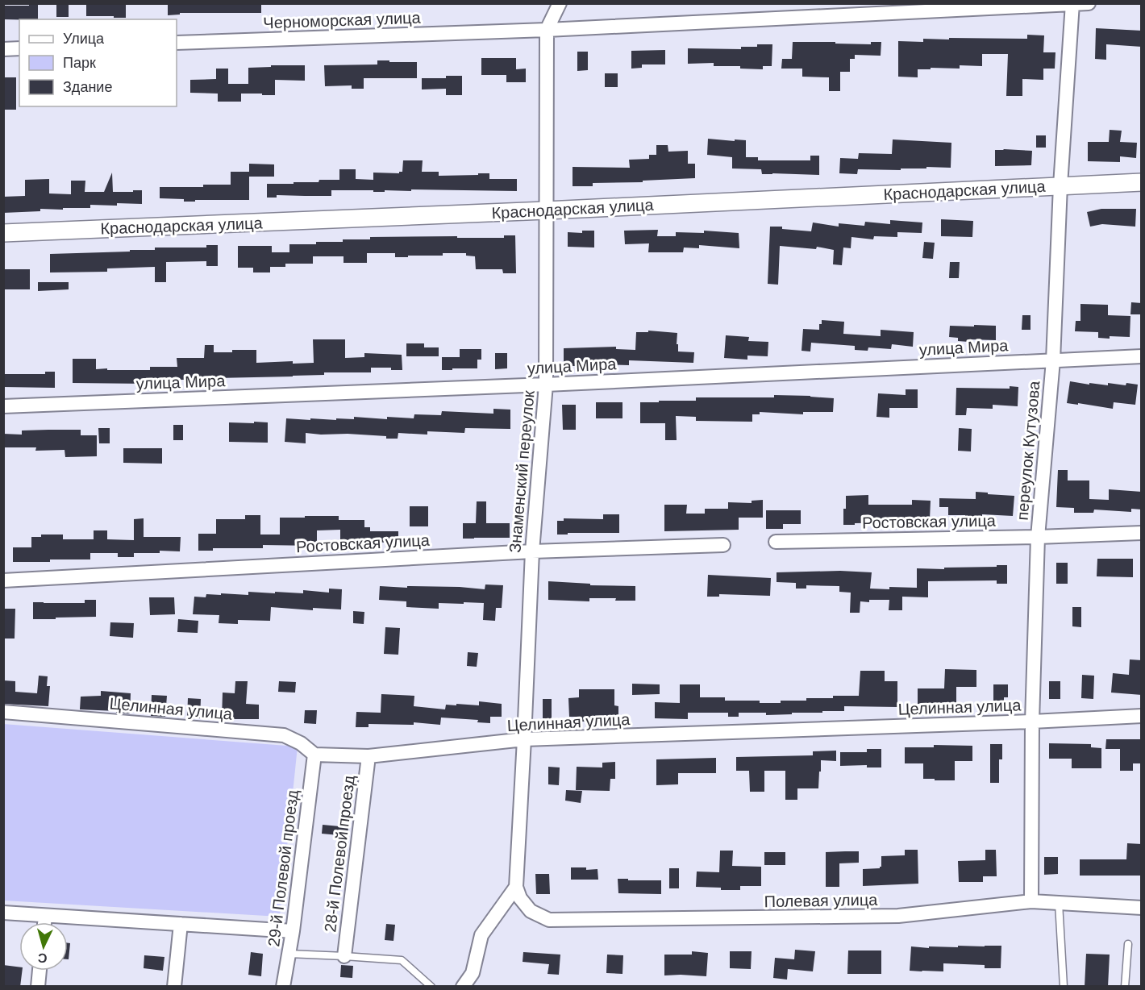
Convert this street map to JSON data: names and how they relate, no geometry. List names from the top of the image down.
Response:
{
  "streets": {
    "street": [
      "Черноморская улица",
      "Краснодарская улица",
      "улица Мира",
      "переулок Кутузова",
      "Знаменский переулок",
      "Ростовская улица",
      "Целинная улица",
      "28-й Полевой проезд",
      "29-й Полевой проезд",
      "Полевая улица"
    ]
  },
  "crossings": [
    ["Черноморская улица", "переулок Кутузова"],
    ["Черноморская улица", "Знаменский переулок"],
    ["Краснодарская улица", "переулок Кутузова"],
    ["Краснодарская улица", "Знаменский переулок"],
    ["улица Мира", "переулок Кутузова"],
    ["улица Мира", "Знаменский переулок"],
    ["переулок Кутузова", "Ростовская улица"],
    ["переулок Кутузова", "Целинная улица"],
    ["переулок Кутузова", "Полевая улица"],
    ["Знаменский переулок", "Ростовская улица"],
    ["Знаменский переулок", "Целинная улица"],
    ["Знаменский переулок", "Полевая улица"],
    ["Целинная улица", "28-й Полевой проезд"],
    ["Целинная улица", "29-й Полевой проезд"]
  ],
  "legend": ["Улица", "Парк", "Здание"],
  "north": "bottom"
}
